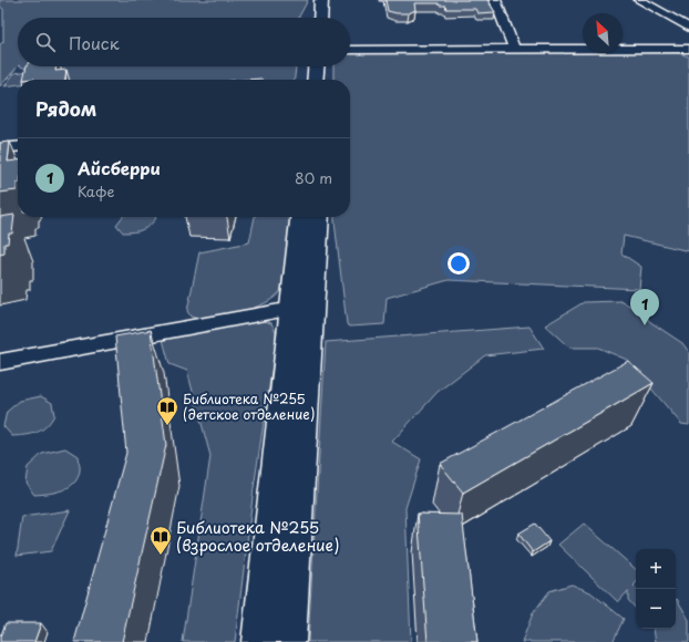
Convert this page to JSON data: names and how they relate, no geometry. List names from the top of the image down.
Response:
{
  "places": {
    "library": ["Библиотека №255 (детское отделение)", "Библиотека №255 (взрослое отделение)"]
  },
  "north": "top left",
  "page": {
    "search": "Поиск",
    "heading": "Рядом",
    "list": [
      {
        "mark": "1",
        "name": "Айсберри",
        "note": "Кафе",
        "value": "80 m"
      }
    ],
    "pins": "1",
    "map_buttons": ["+", "−"]
  }
}
